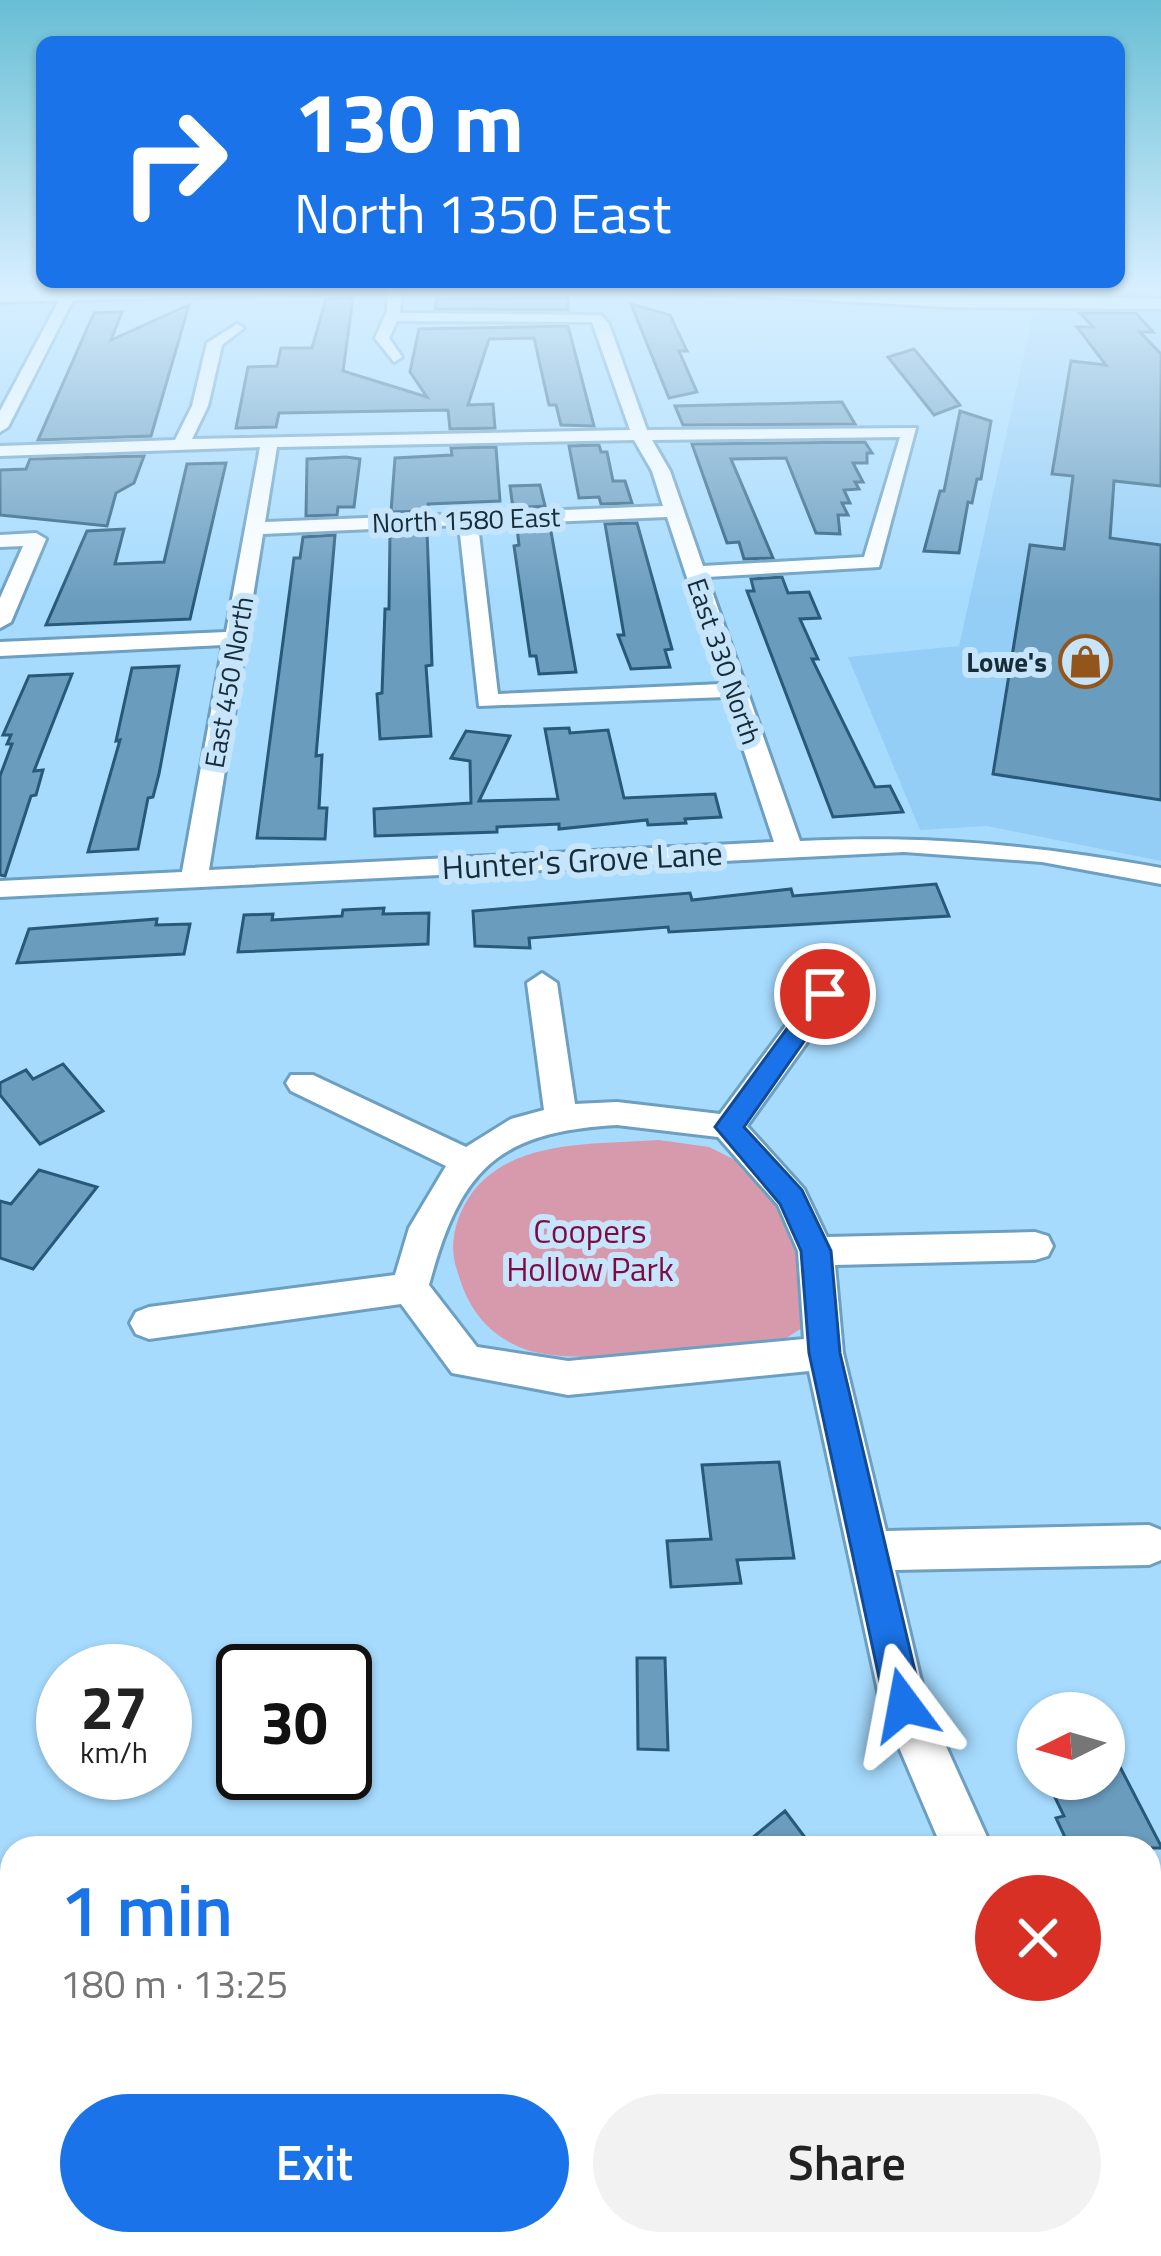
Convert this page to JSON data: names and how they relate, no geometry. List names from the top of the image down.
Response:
{
  "streets": {
    "street": [
      "North 1580 East",
      "East 330 North",
      "East 450 North",
      "Hunter's Grove Lane"
    ]
  },
  "crossings": [
    ["North 1580 East", "East 330 North"],
    ["North 1580 East", "East 450 North"],
    ["East 330 North", "Hunter's Grove Lane"],
    ["East 450 North", "Hunter's Grove Lane"]
  ],
  "parks": ["Coopers Hollow Park"],
  "places": {
    "shop": ["Lowe's"]
  },
  "north": "left",
  "page": {
    "turn": ["130 m", "North 1350 East"],
    "speed": "27 km/h",
    "limit": "30",
    "heading": ["1 min", "180 m · 13:25"],
    "buttons": ["Exit", "Share"]
  }
}
